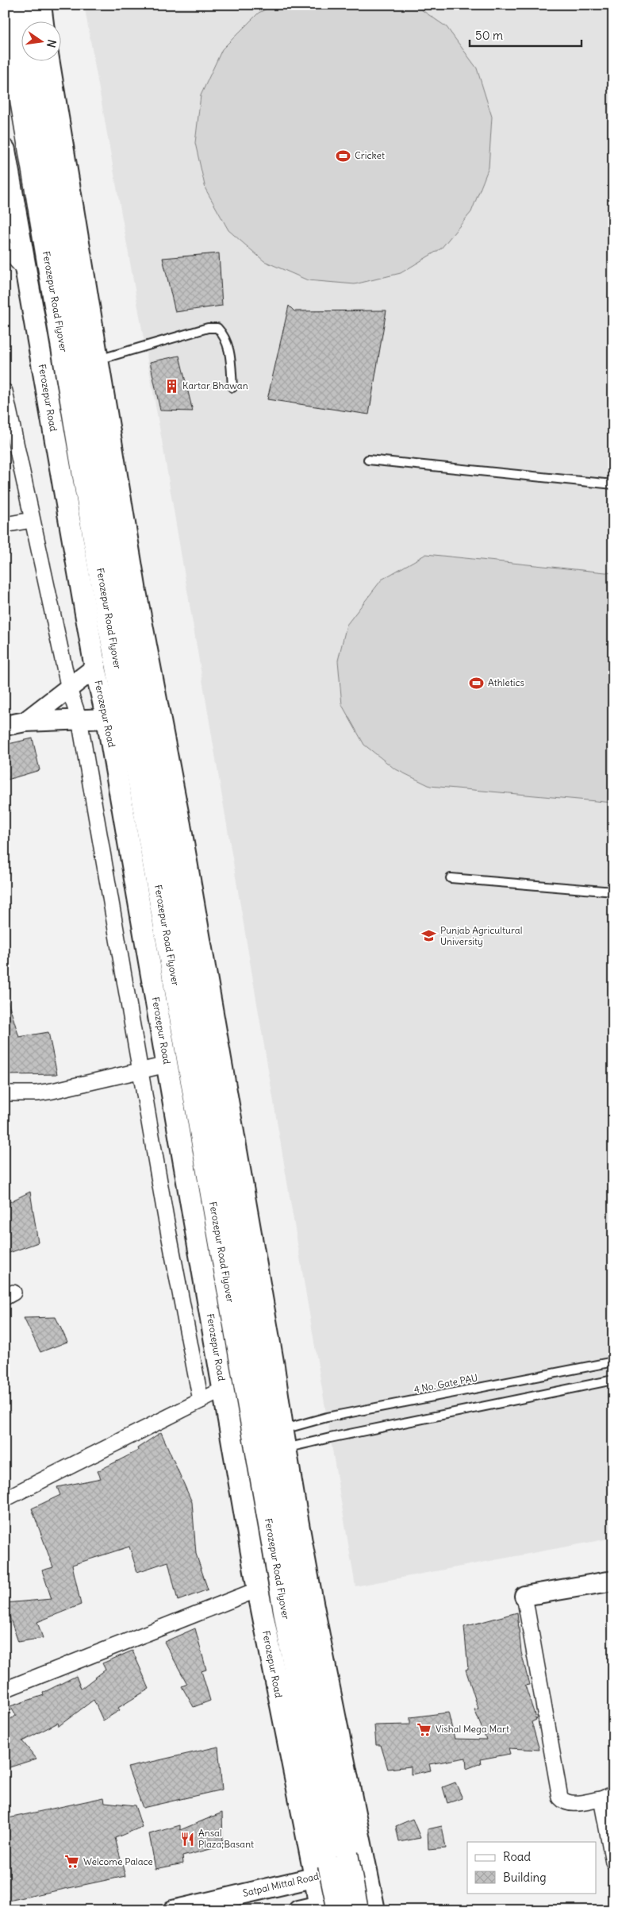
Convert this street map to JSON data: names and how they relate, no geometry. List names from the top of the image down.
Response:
{
  "streets": {
    "main road": ["Ferozepur Road Flyover", "Ferozepur Road"],
    "street": ["Satpal Mittal Road"],
    "lane": ["4 No. Gate PAU"]
  },
  "crossings": [
    ["Ferozepur Road Flyover", "Ferozepur Road"],
    ["Ferozepur Road Flyover", "Satpal Mittal Road"],
    ["Ferozepur Road", "Satpal Mittal Road"]
  ],
  "places": {
    "sports": ["Cricket", "Athletics"],
    "building": ["Kartar Bhawan"],
    "school or university": ["Punjab Agricultural University"],
    "supermarket": ["Vishal Mega Mart", "Welcome Palace"],
    "restaurant": ["Ansal Plaza;Basant"]
  },
  "legend": ["Road", "Building"],
  "scale_bar": "50 m",
  "north": "right"
}
